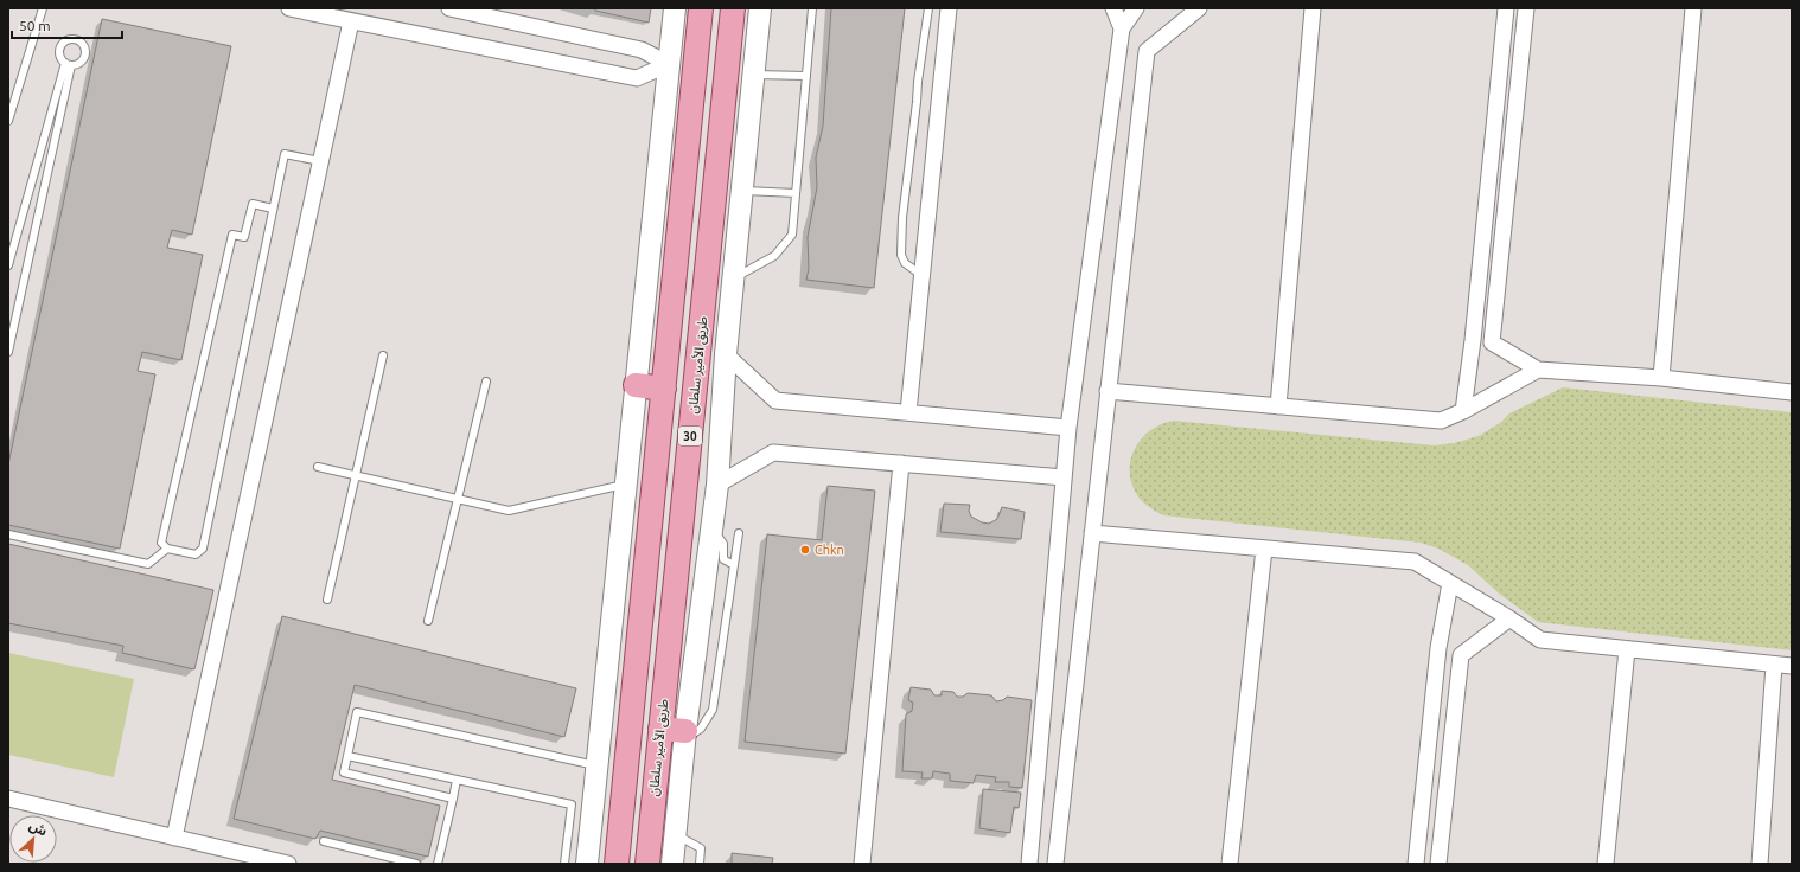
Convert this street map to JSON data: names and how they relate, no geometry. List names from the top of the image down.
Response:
{
  "streets": {
    "main road": ["طريق الأمير سلطان", "30"]
  },
  "places": ["Chkn"],
  "scale_bar": "50 m",
  "north": "top right"
}
